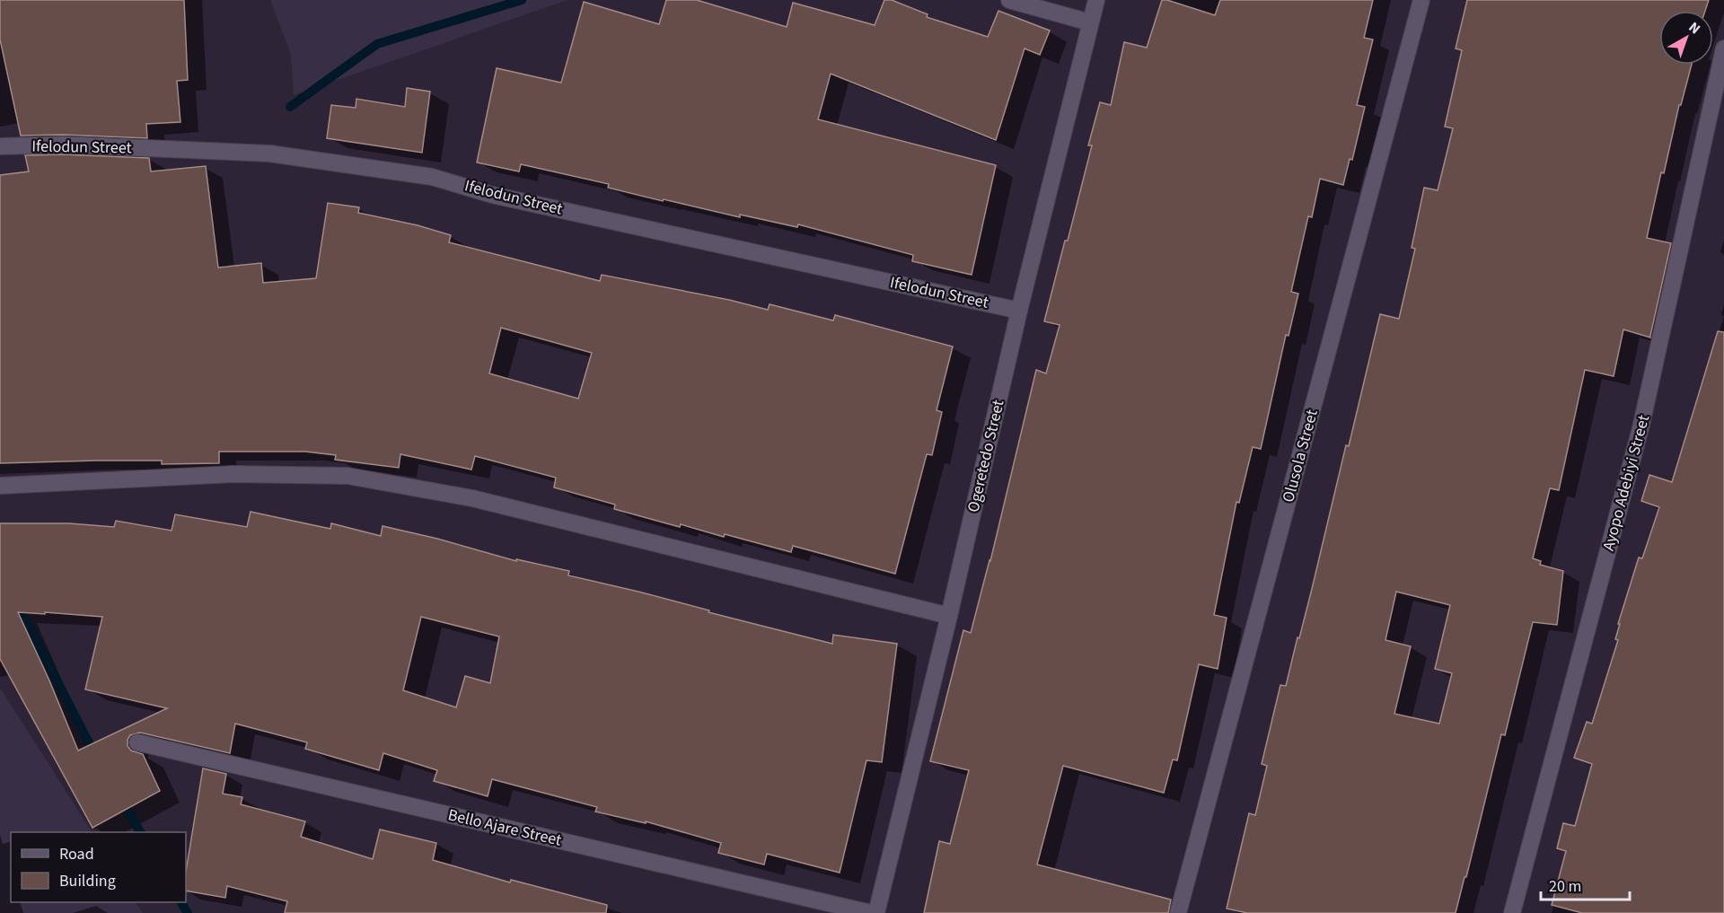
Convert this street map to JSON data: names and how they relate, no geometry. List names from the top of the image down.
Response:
{
  "streets": {
    "street": [
      "Ifelodun Street",
      "Ogeretedo Street",
      "Olusola Street",
      "Ayopo Adebiyi Street",
      "Bello Ajare Street"
    ]
  },
  "crossings": [
    ["Ifelodun Street", "Ogeretedo Street"]
  ],
  "legend": ["Road", "Building"],
  "scale_bar": "20 m",
  "north": "top right"
}
